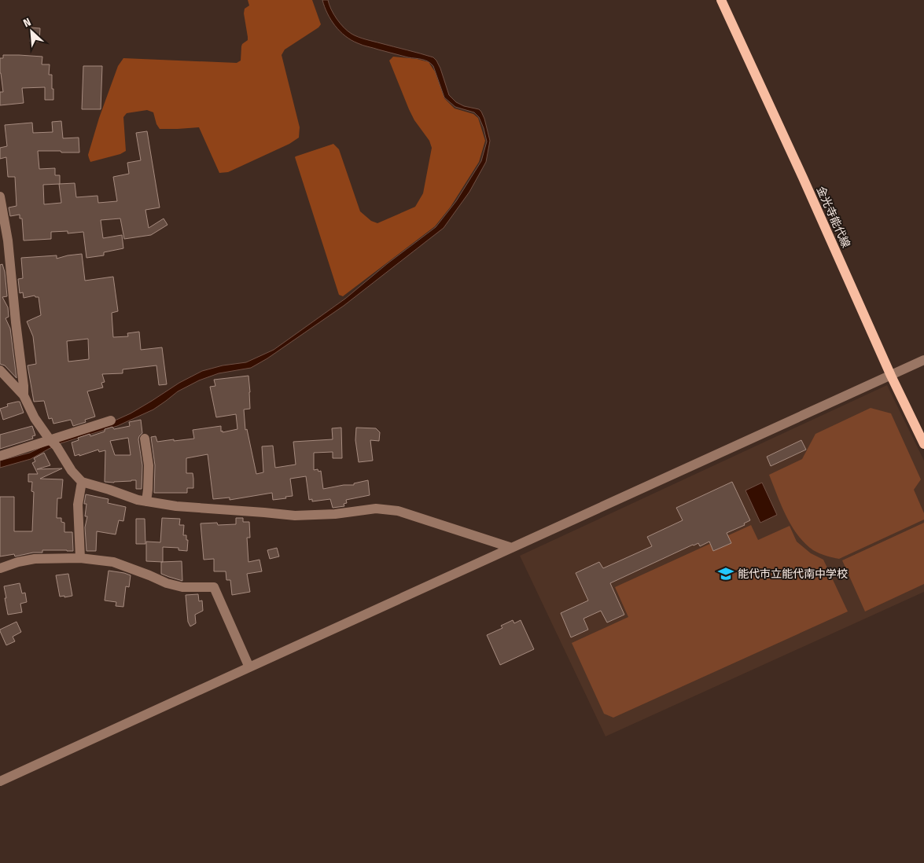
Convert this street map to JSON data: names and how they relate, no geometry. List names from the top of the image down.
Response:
{
  "streets": {
    "main road": ["金光寺能代線"]
  },
  "places": {
    "school or university": ["能代市立能代南中学校"]
  },
  "north": "top left"
}
